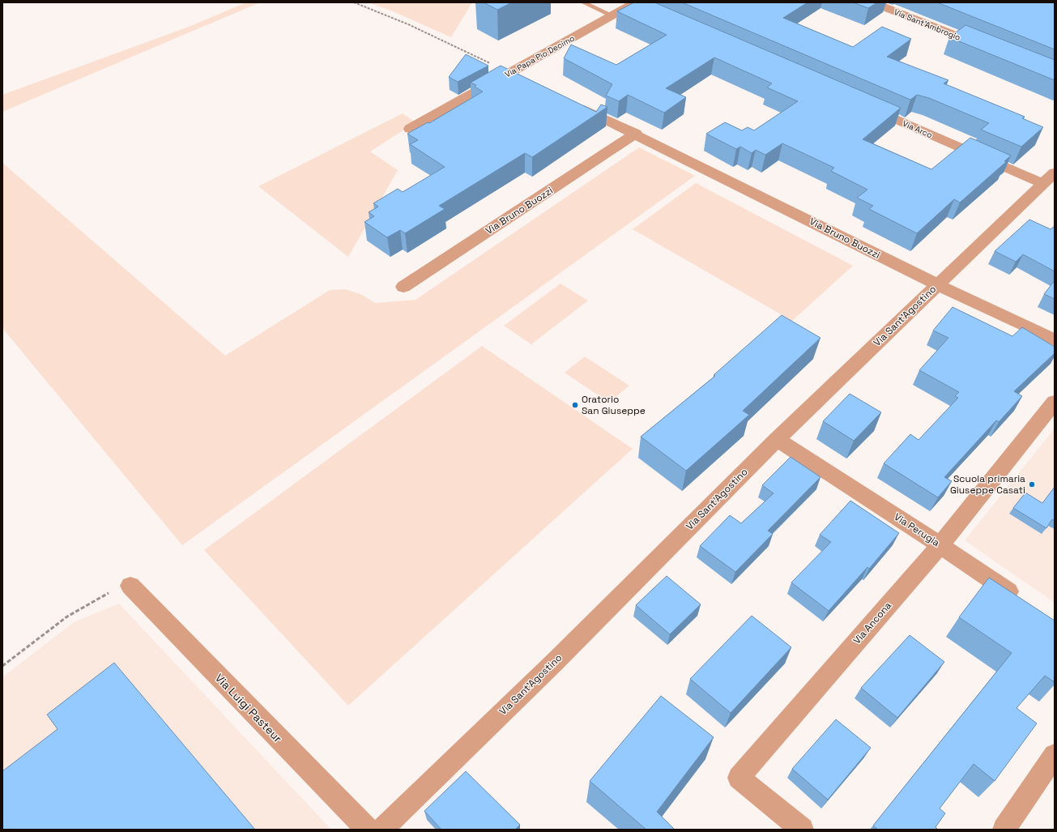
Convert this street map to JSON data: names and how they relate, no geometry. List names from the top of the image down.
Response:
{
  "streets": {
    "street": [
      "Via Sant'Ambrogio",
      "Via Papa Pio Decimo",
      "Via Arco",
      "Via Bruno Buozzi",
      "Via Sant'Agostino",
      "Via Perugia",
      "Via Ancona",
      "Via Luigi Pasteur"
    ]
  },
  "crossings": [
    ["Via Arco", "Via Sant'Agostino"],
    ["Via Bruno Buozzi", "Via Sant'Agostino"],
    ["Via Sant'Agostino", "Via Perugia"],
    ["Via Perugia", "Via Ancona"]
  ],
  "places": ["Oratorio San Giuseppe", "Scuola primaria Giuseppe Casati"]
}
